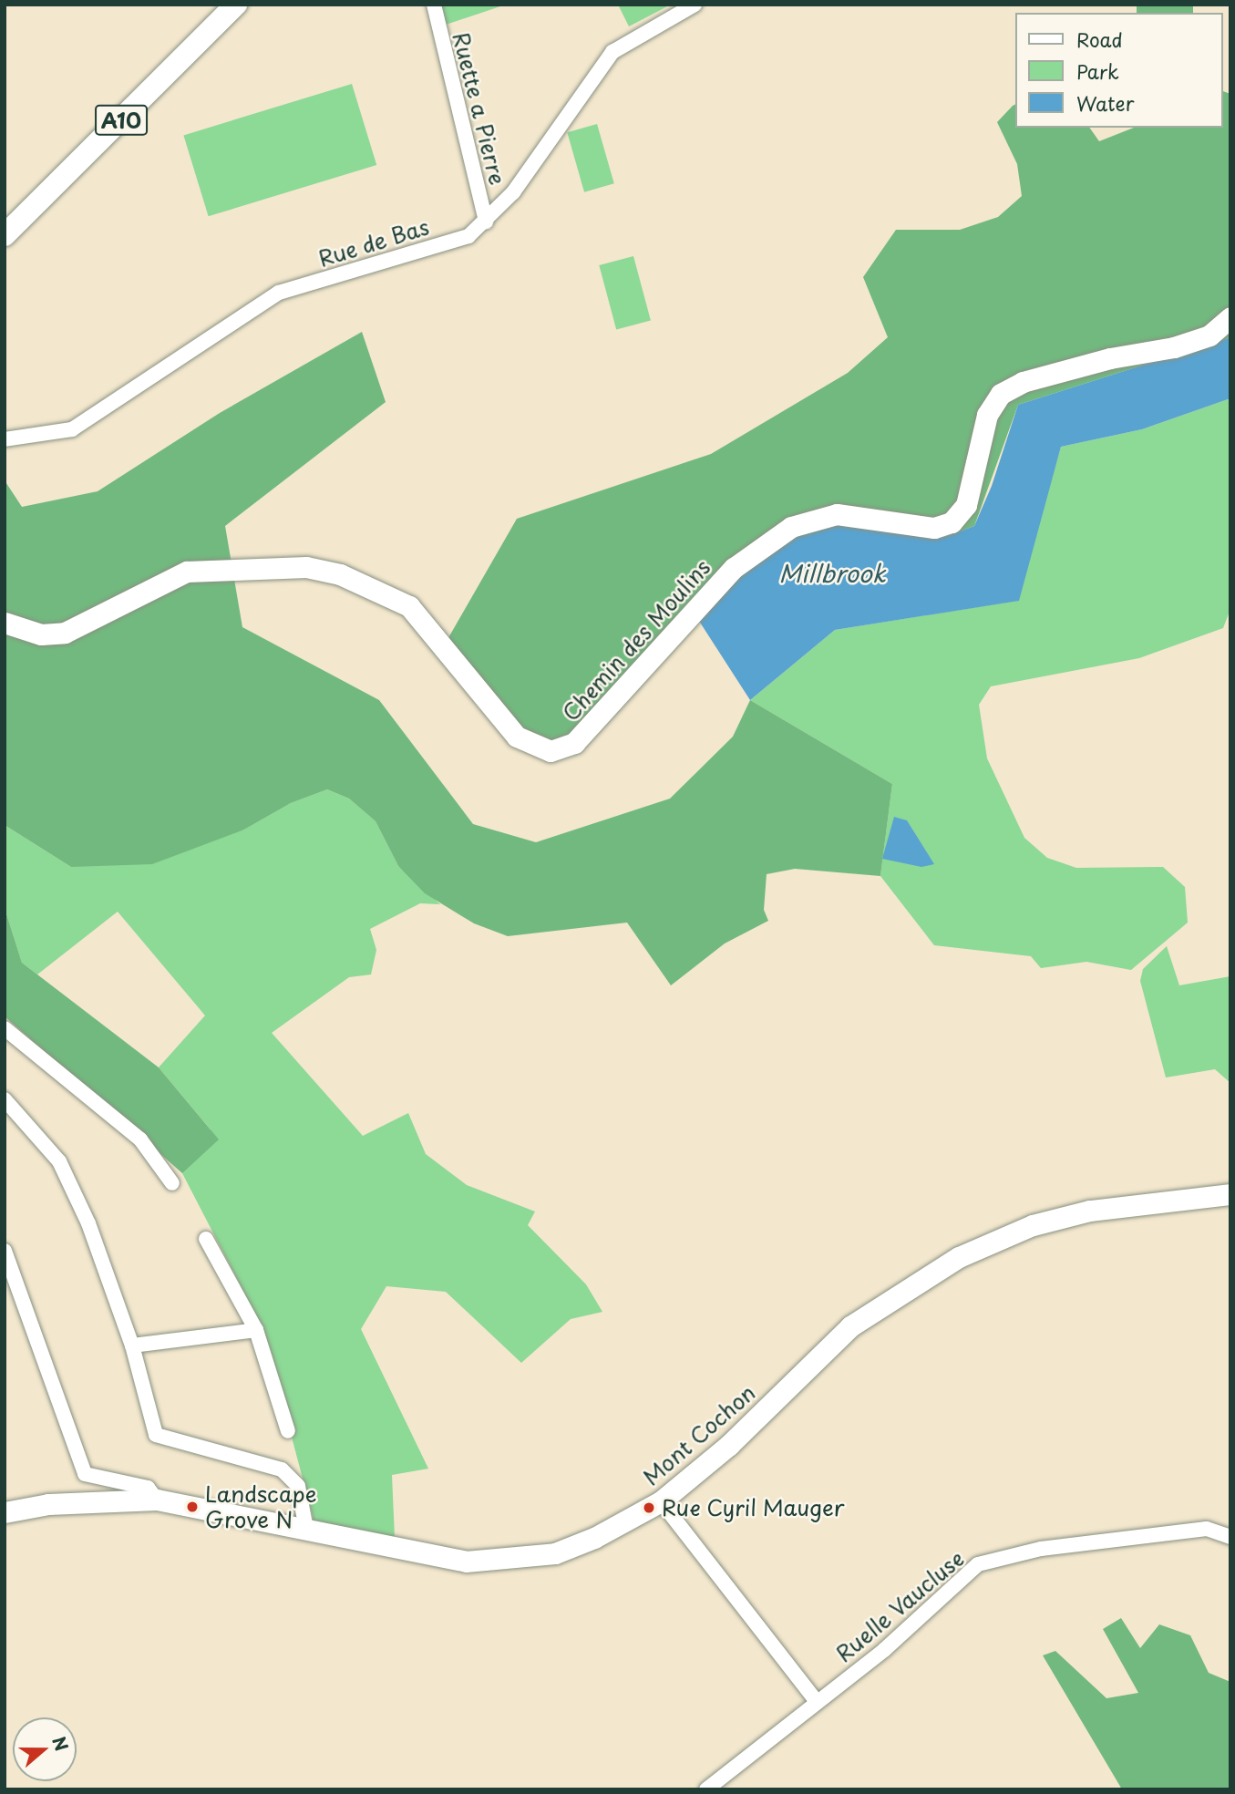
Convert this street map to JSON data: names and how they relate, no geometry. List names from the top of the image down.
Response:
{
  "streets": {
    "main road": ["A10"],
    "street": [
      "Ruette a Pierre",
      "Rue de Bas",
      "Chemin des Moulins",
      "Mont Cochon",
      "Ruelle Vaucluse"
    ]
  },
  "crossings": [
    ["Ruette a Pierre", "Rue de Bas"]
  ],
  "water": ["Millbrook"],
  "places": ["Landscape Grove N", "Rue Cyril Mauger"],
  "legend": ["Road", "Park", "Water"],
  "north": "right"
}
